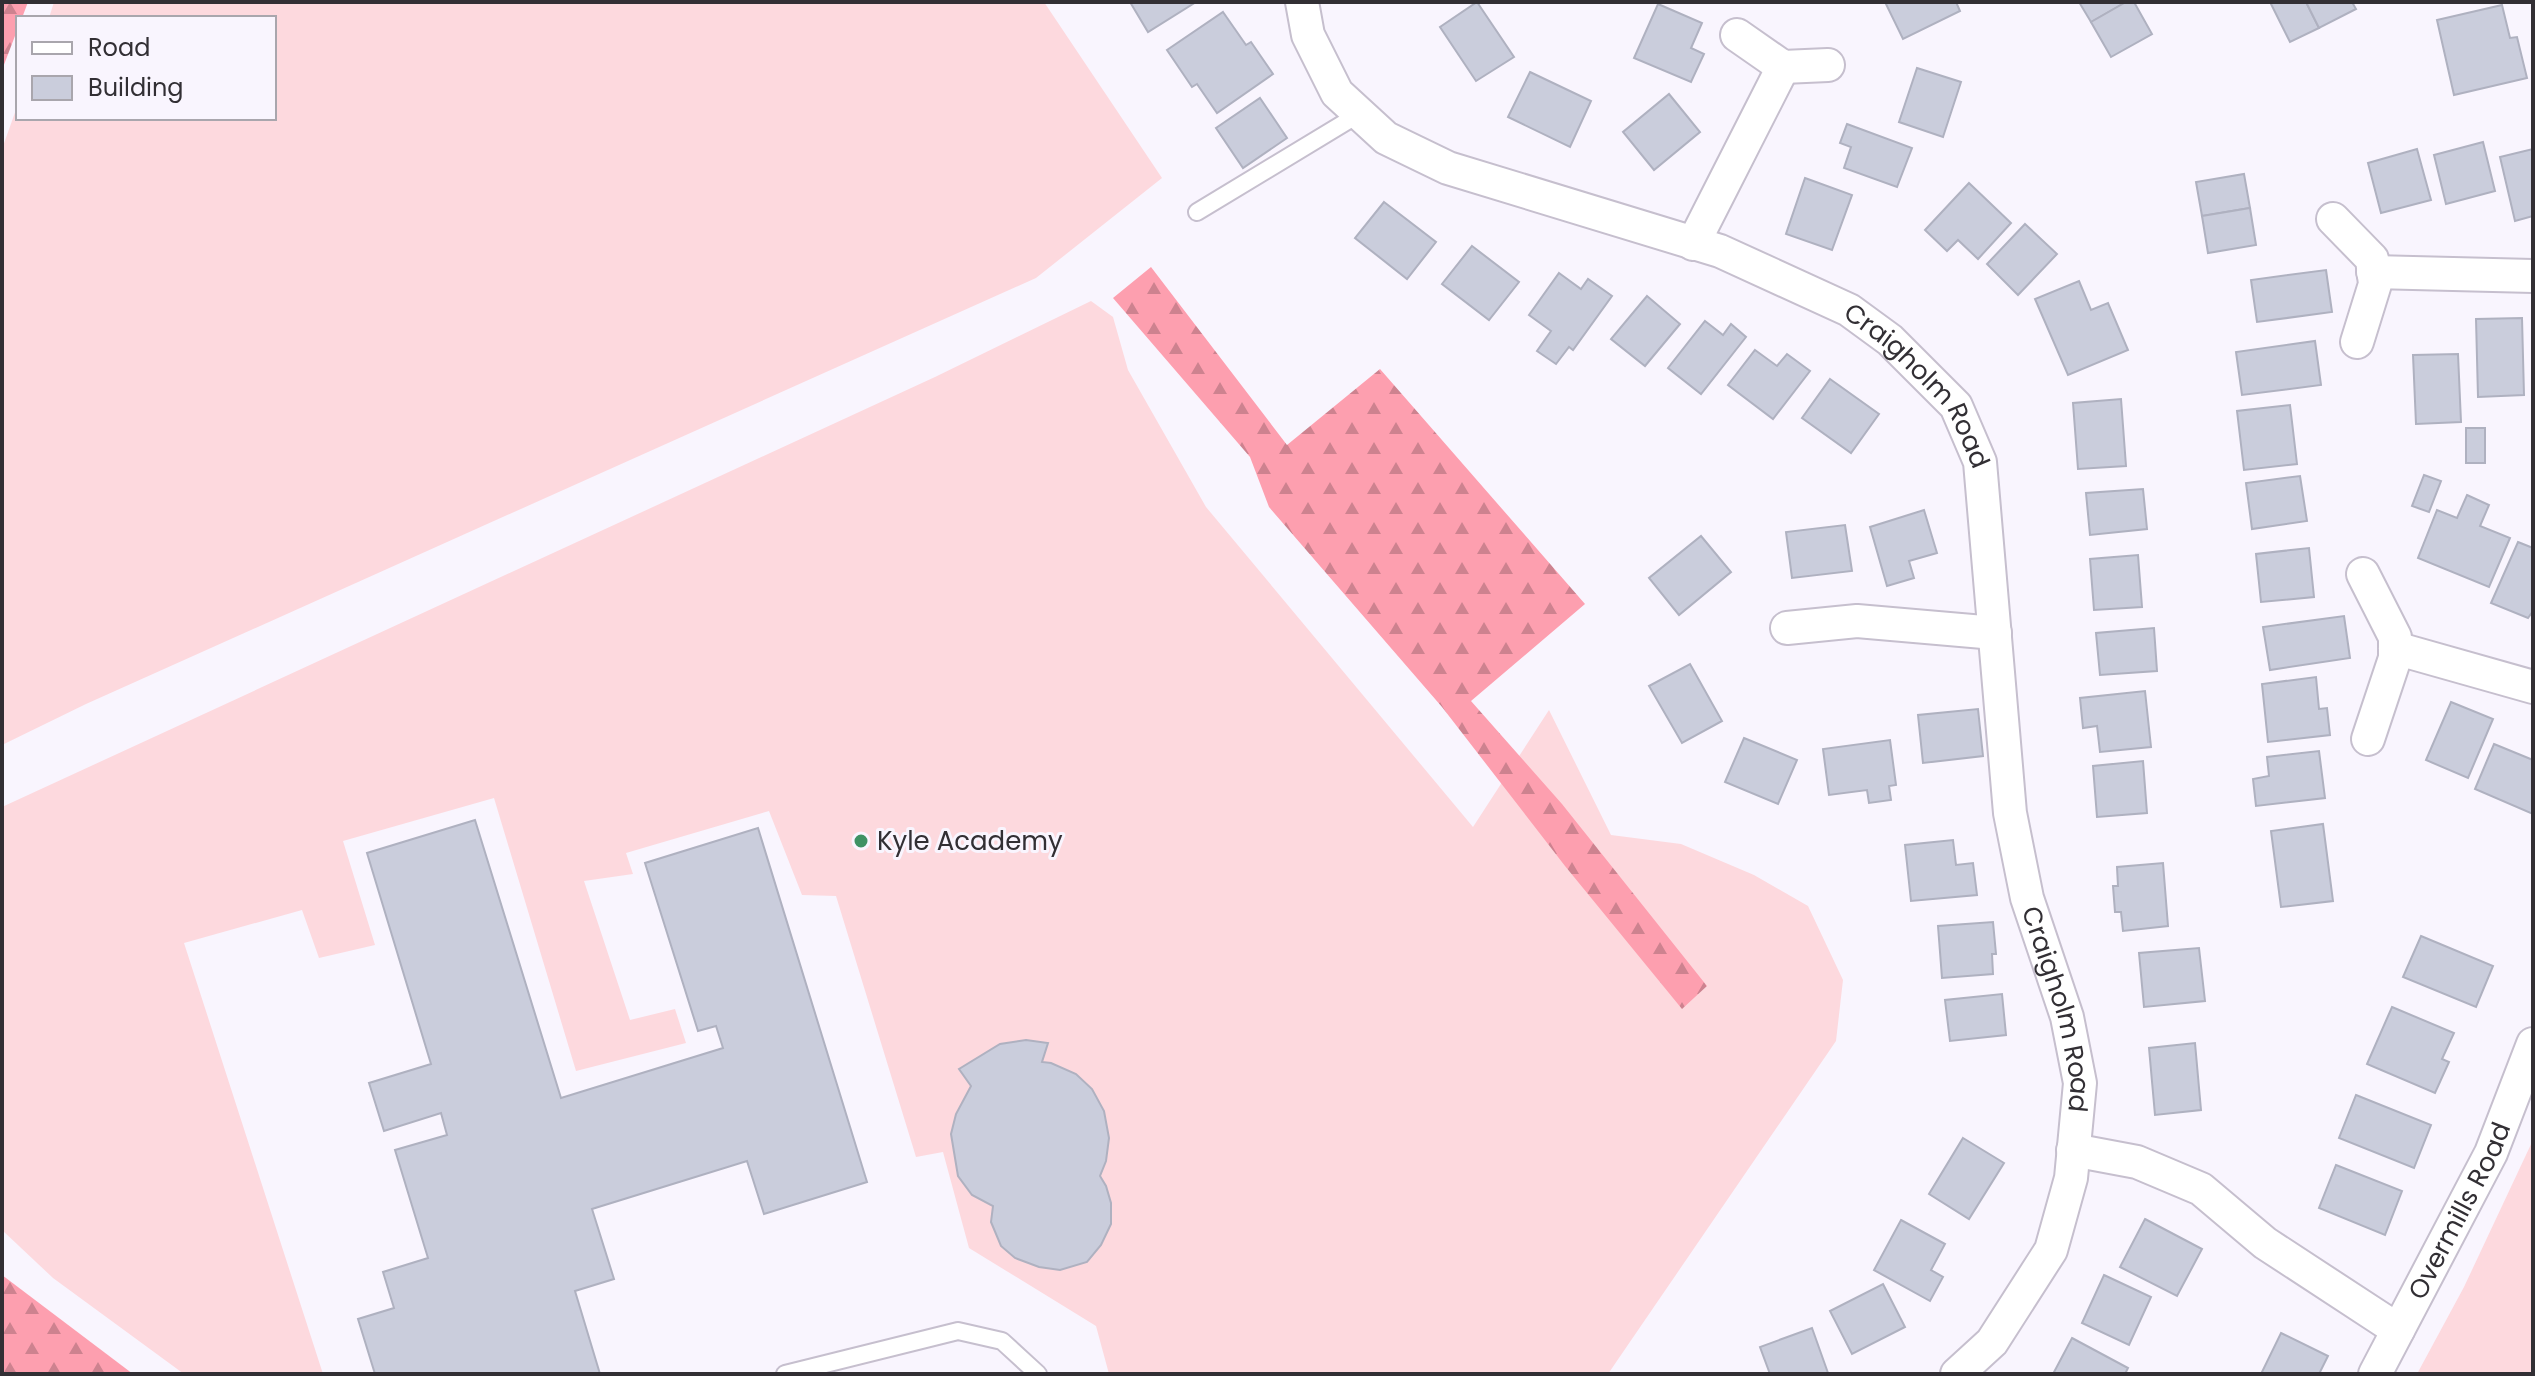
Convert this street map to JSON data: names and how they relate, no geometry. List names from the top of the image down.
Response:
{
  "streets": {
    "street": ["Craigholm Road", "Overmills Road"]
  },
  "crossings": [
    ["Craigholm Road", "Overmills Road"]
  ],
  "places": ["Kyle Academy"],
  "legend": ["Road", "Building"]
}
